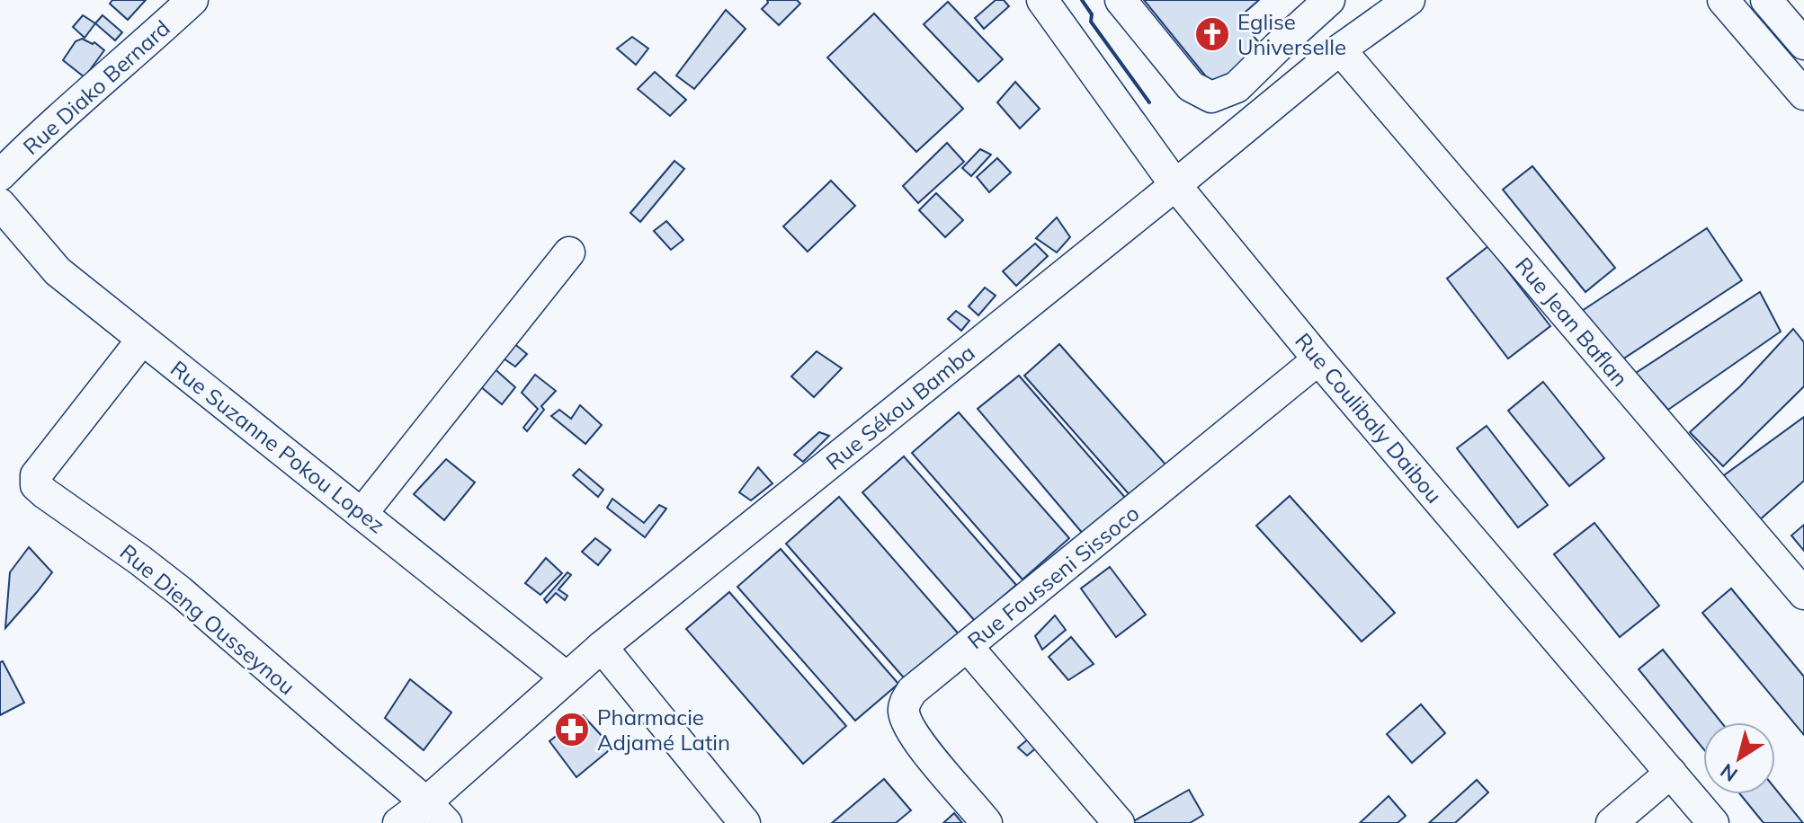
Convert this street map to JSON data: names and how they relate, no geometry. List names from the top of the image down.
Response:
{
  "streets": {
    "street": [
      "Rue Diako Bernard",
      "Rue Jean Baflan",
      "Rue Sékou Bamba",
      "Rue Coulibaly Daibou",
      "Rue Suzanne Pokou Lopez",
      "Rue Fousseni Sissoco",
      "Rue Dieng Ousseynou"
    ]
  },
  "crossings": [
    ["Rue Jean Baflan", "Rue Sékou Bamba"],
    ["Rue Sékou Bamba", "Rue Coulibaly Daibou"],
    ["Rue Sékou Bamba", "Rue Suzanne Pokou Lopez"],
    ["Rue Sékou Bamba", "Rue Dieng Ousseynou"],
    ["Rue Coulibaly Daibou", "Rue Fousseni Sissoco"],
    ["Rue Suzanne Pokou Lopez", "Rue Dieng Ousseynou"]
  ],
  "places": {
    "church": ["Eglise Universelle"],
    "pharmacy": ["Pharmacie Adjamé Latin"]
  },
  "north": "bottom left"
}
